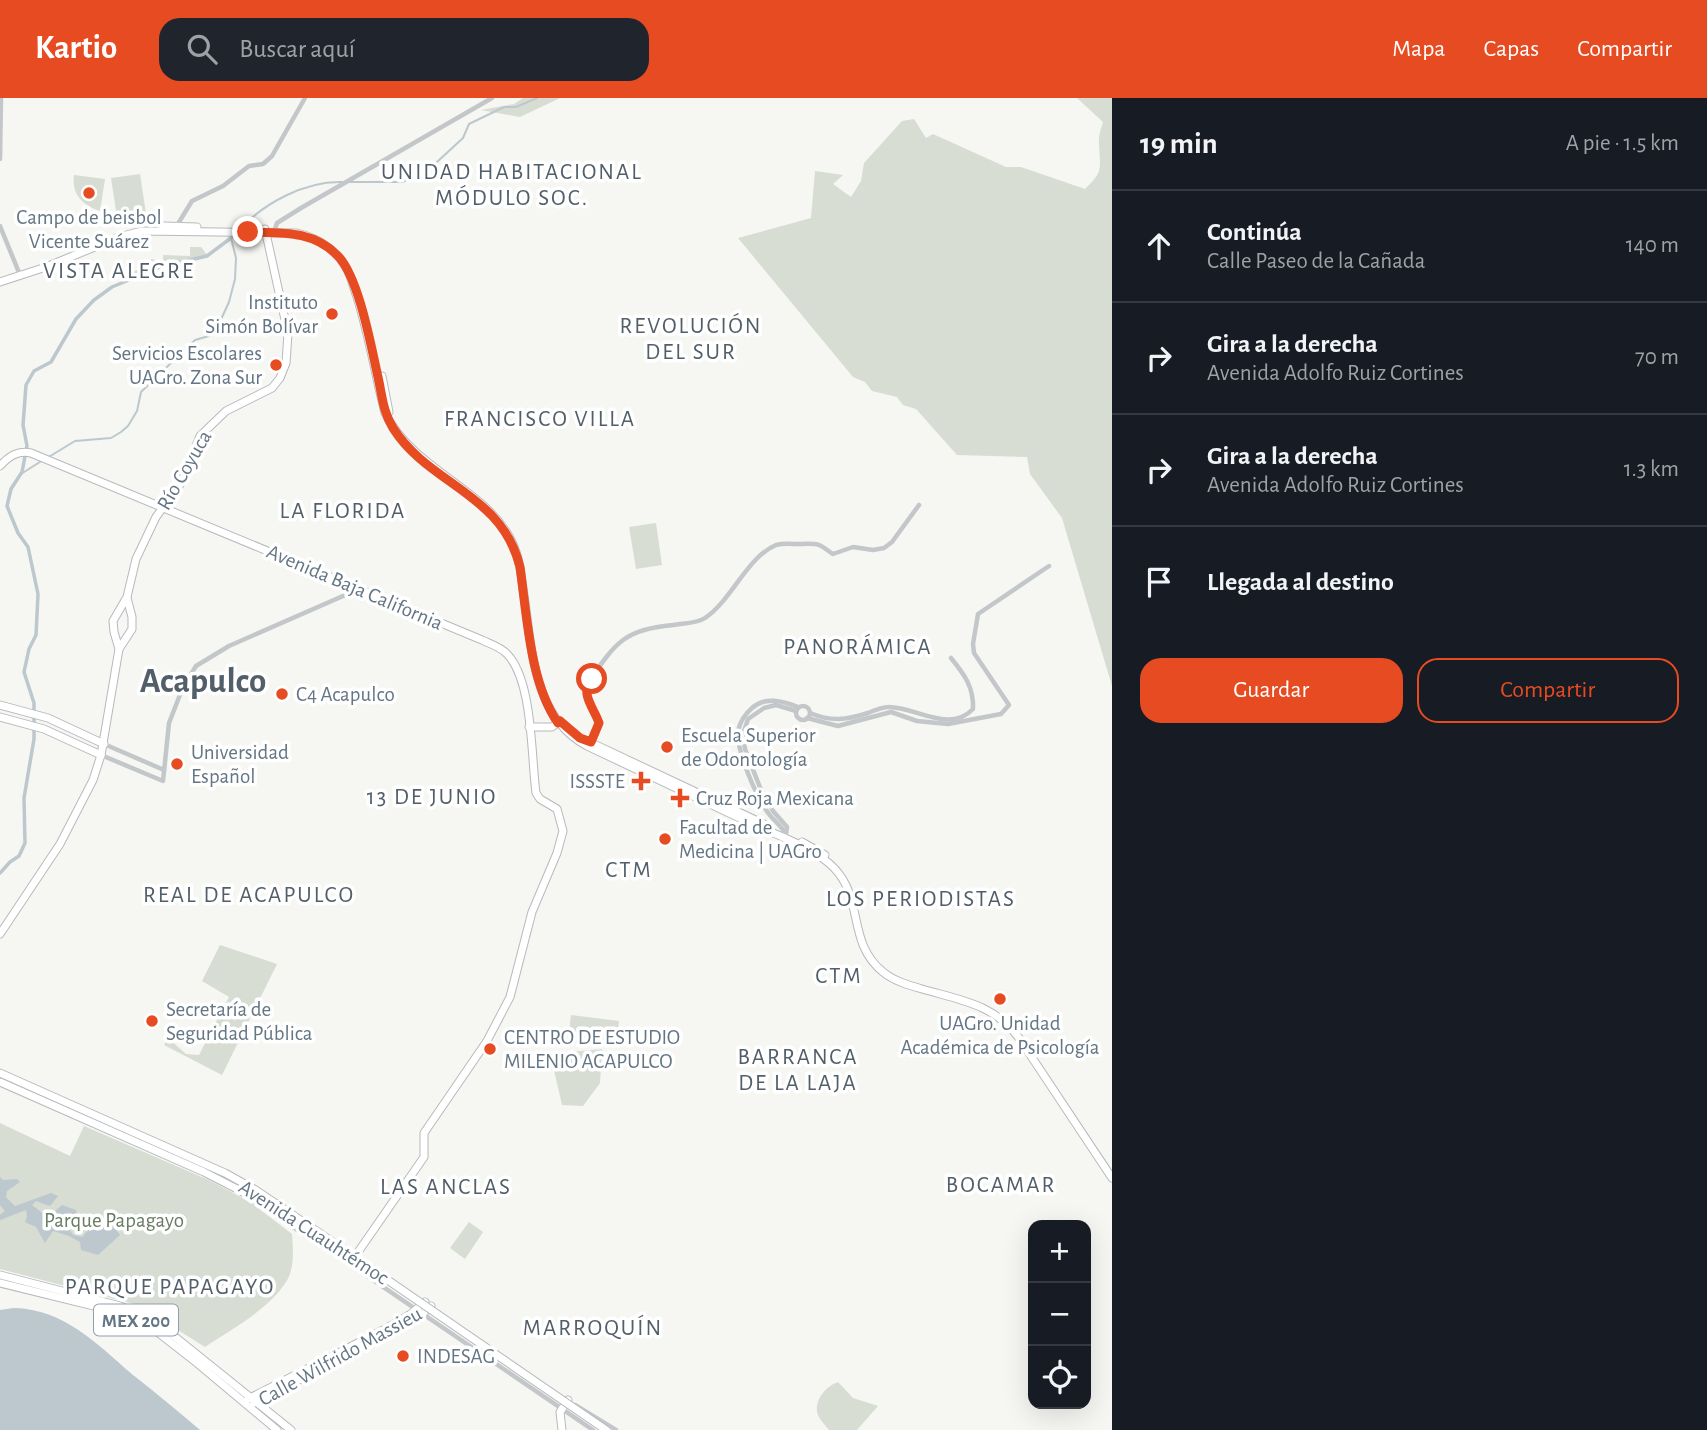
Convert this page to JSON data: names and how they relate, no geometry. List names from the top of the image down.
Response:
{
  "streets": {
    "main road": [
      "Río Coyuca",
      "Avenida Baja California",
      "Avenida Cuauhtémoc",
      "MEX 200",
      "Calle Wilfrido Massieu"
    ]
  },
  "crossings": [
    ["Río Coyuca", "Avenida Baja California"],
    ["MEX 200", "Calle Wilfrido Massieu"]
  ],
  "districts": [
    "UNIDAD HABITACIONAL MÓDULO SOC.",
    "VISTA ALEGRE",
    "REVOLUCIÓN DEL SUR",
    "FRANCISCO VILLA",
    "LA FLORIDA",
    "PANORÁMICA",
    "Acapulco",
    "13 DE JUNIO",
    "CTM",
    "REAL DE ACAPULCO",
    "LOS PERIODISTAS",
    "CTM",
    "BARRANCA DE LA LAJA",
    "BOCAMAR",
    "LAS ANCLAS",
    "PARQUE PAPAGAYO",
    "MARROQUÍN"
  ],
  "parks": ["Parque Papagayo"],
  "places": {
    "other": [
      "Campo de beisbol Vicente Suárez",
      "Instituto Simón Bolívar",
      "Servicios Escolares UAGro. Zona Sur",
      "C4 Acapulco",
      "Escuela Superior de Odontología",
      "Universidad Español",
      "Facultad de Medicina | UAGro",
      "UAGro. Unidad Académica de Psicología",
      "Secretaría de Seguridad Pública",
      "CENTRO DE ESTUDIO MILENIO ACAPULCO",
      "INDESAG"
    ],
    "health": ["ISSSTE", "Cruz Roja Mexicana"]
  },
  "page": {
    "header": "Kartio",
    "search": "Buscar aquí",
    "nav": ["Mapa", "Capas", "Compartir"],
    "heading": ["19 min", "A pie · 1.5 km"],
    "list": [
      ["Continúa", "Calle Paseo de la Cañada", "140 m"],
      ["Gira a la derecha", "Avenida Adolfo Ruiz Cortines", "70 m"],
      ["Gira a la derecha", "Avenida Adolfo Ruiz Cortines", "1.3 km"],
      "Llegada al destino"
    ],
    "buttons": ["Guardar", "Compartir"],
    "map_buttons": ["+", "−"]
  }
}
